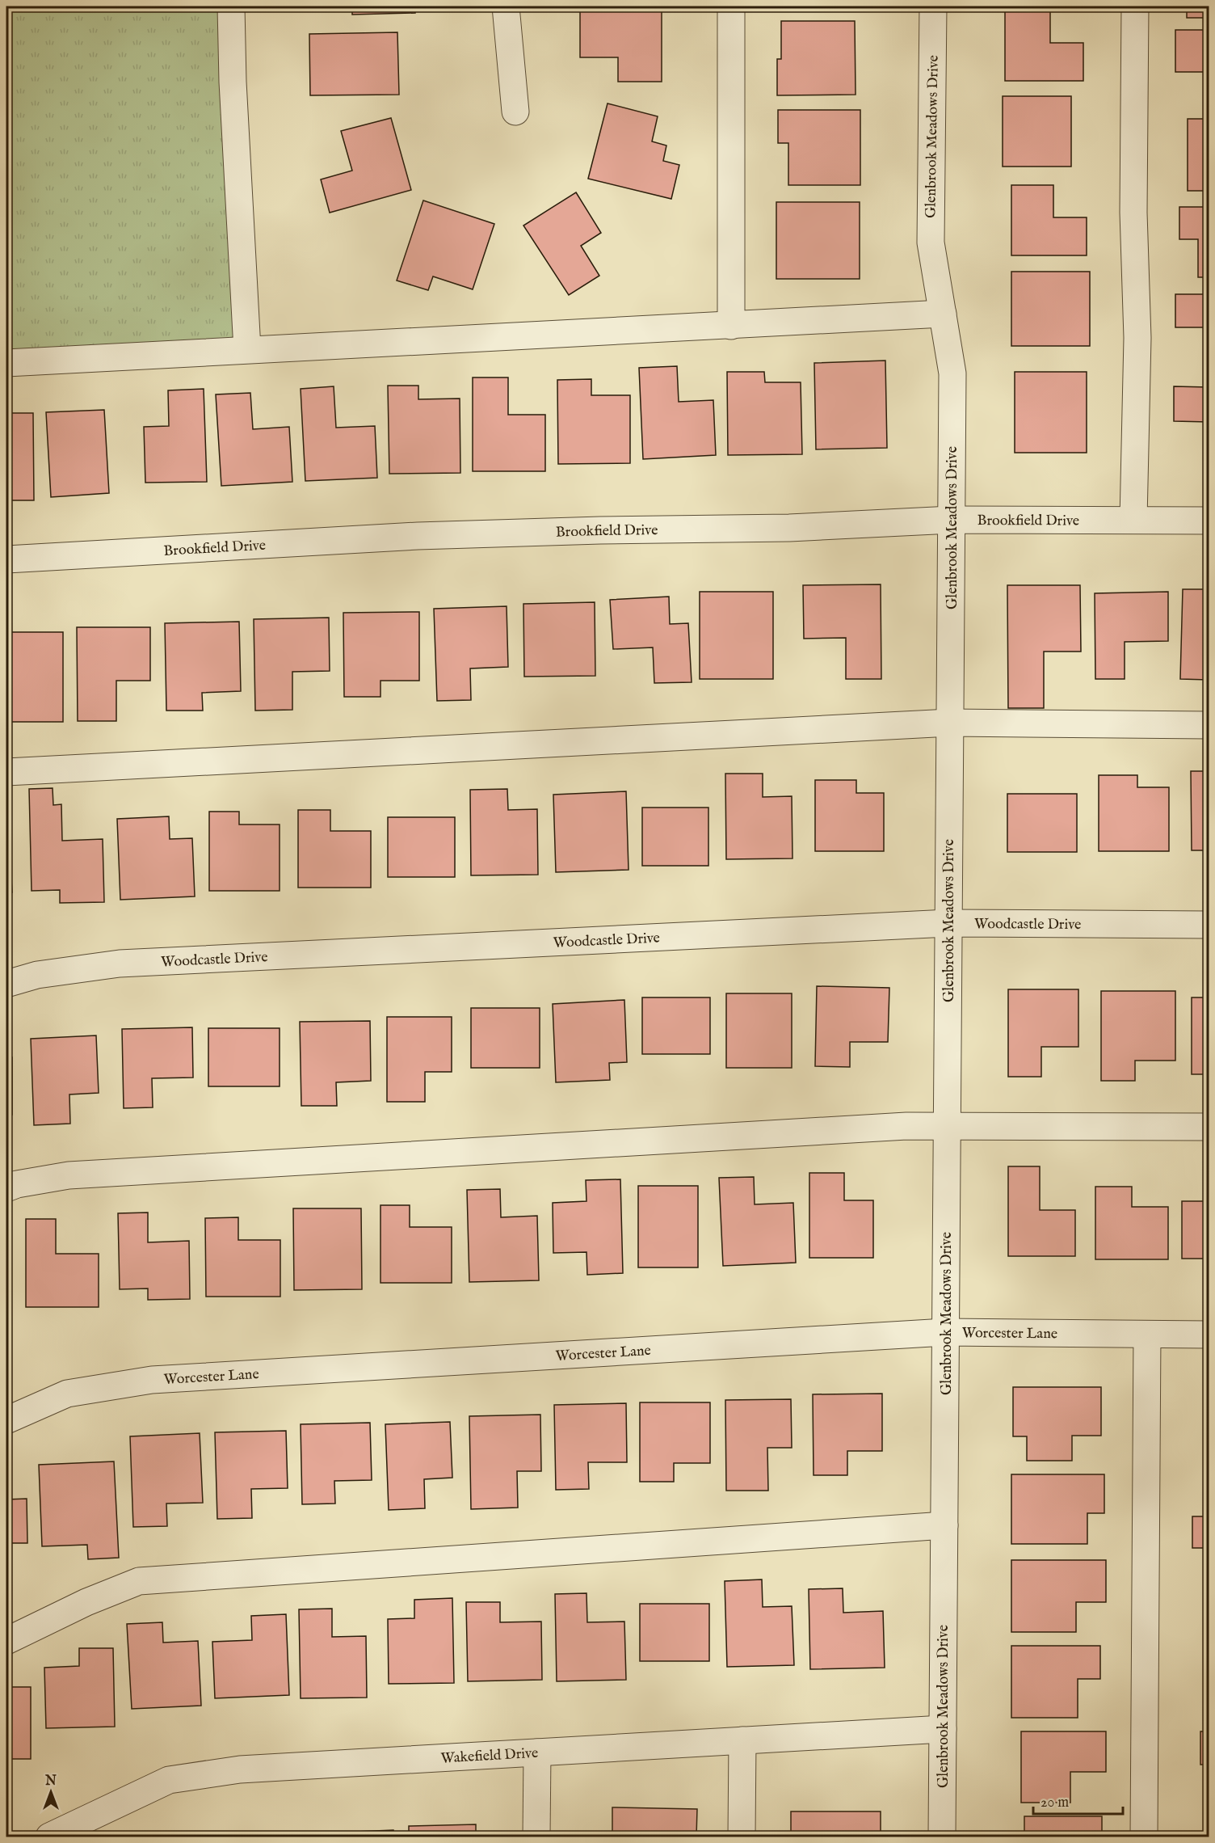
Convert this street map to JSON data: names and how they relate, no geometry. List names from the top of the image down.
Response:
{
  "streets": {
    "street": [
      "Glenbrook Meadows Drive",
      "Brookfield Drive",
      "Woodcastle Drive",
      "Worcester Lane",
      "Wakefield Drive"
    ]
  },
  "crossings": [
    ["Glenbrook Meadows Drive", "Brookfield Drive"],
    ["Glenbrook Meadows Drive", "Woodcastle Drive"],
    ["Glenbrook Meadows Drive", "Worcester Lane"],
    ["Glenbrook Meadows Drive", "Wakefield Drive"]
  ],
  "scale_bar": "20 m",
  "north": "top"
}
